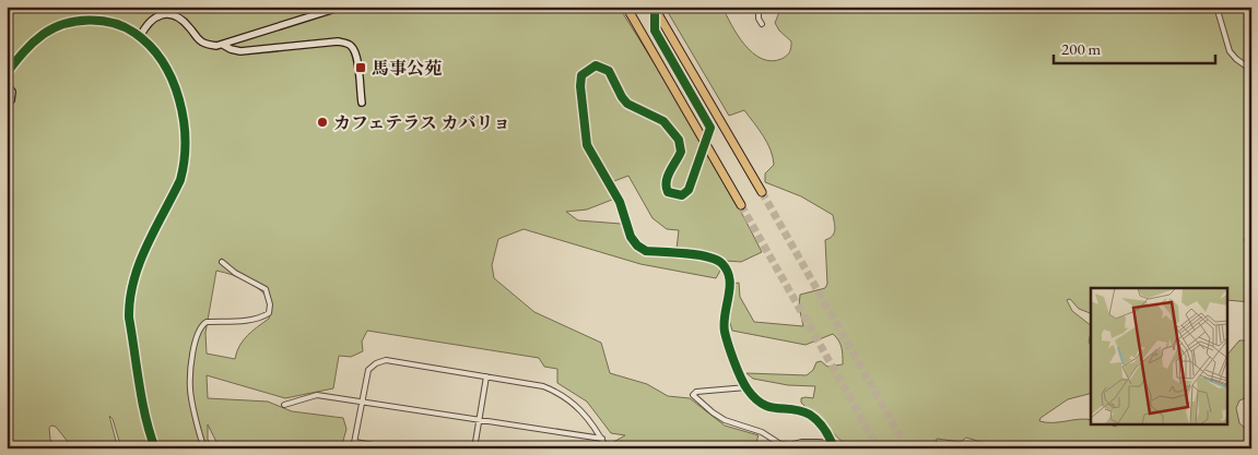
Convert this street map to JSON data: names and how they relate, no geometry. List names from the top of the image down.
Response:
{
  "places": {
    "transit": ["馬事公苑"],
    "other": ["カフェテラス カバリョ"]
  },
  "scale_bar": "200 m"
}
